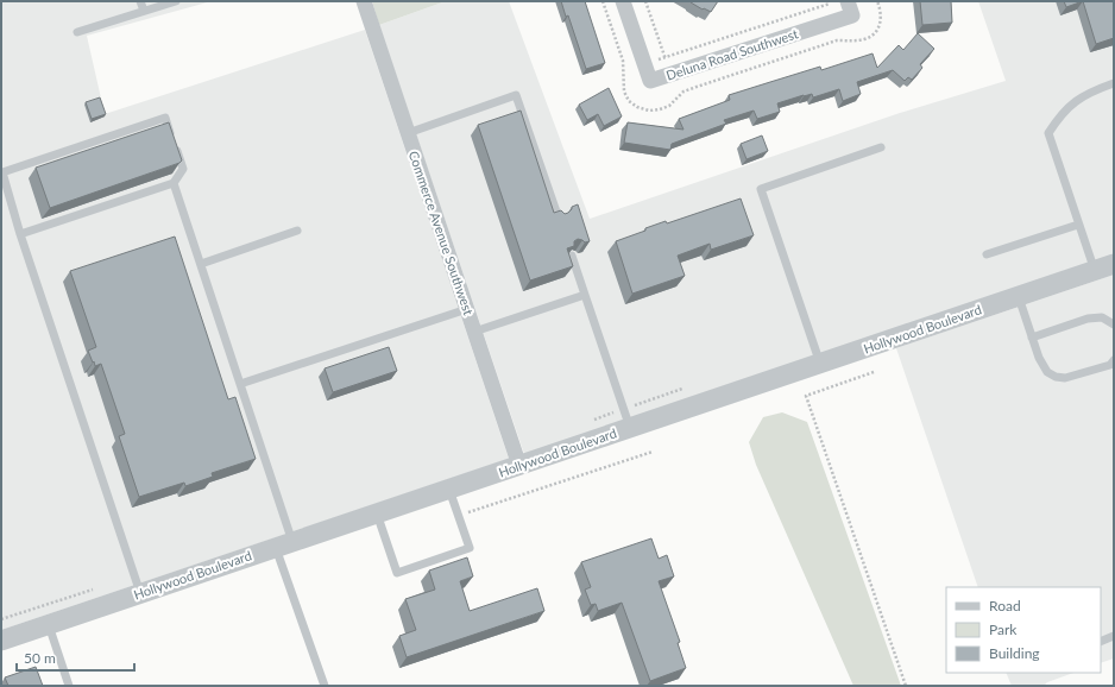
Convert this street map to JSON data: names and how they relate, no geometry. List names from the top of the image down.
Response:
{
  "streets": {
    "street": ["Deluna Road Southwest", "Commerce Avenue Southwest", "Hollywood Boulevard"]
  },
  "crossings": [
    ["Commerce Avenue Southwest", "Hollywood Boulevard"]
  ],
  "legend": ["Road", "Park", "Building"],
  "scale_bar": "50 m"
}
